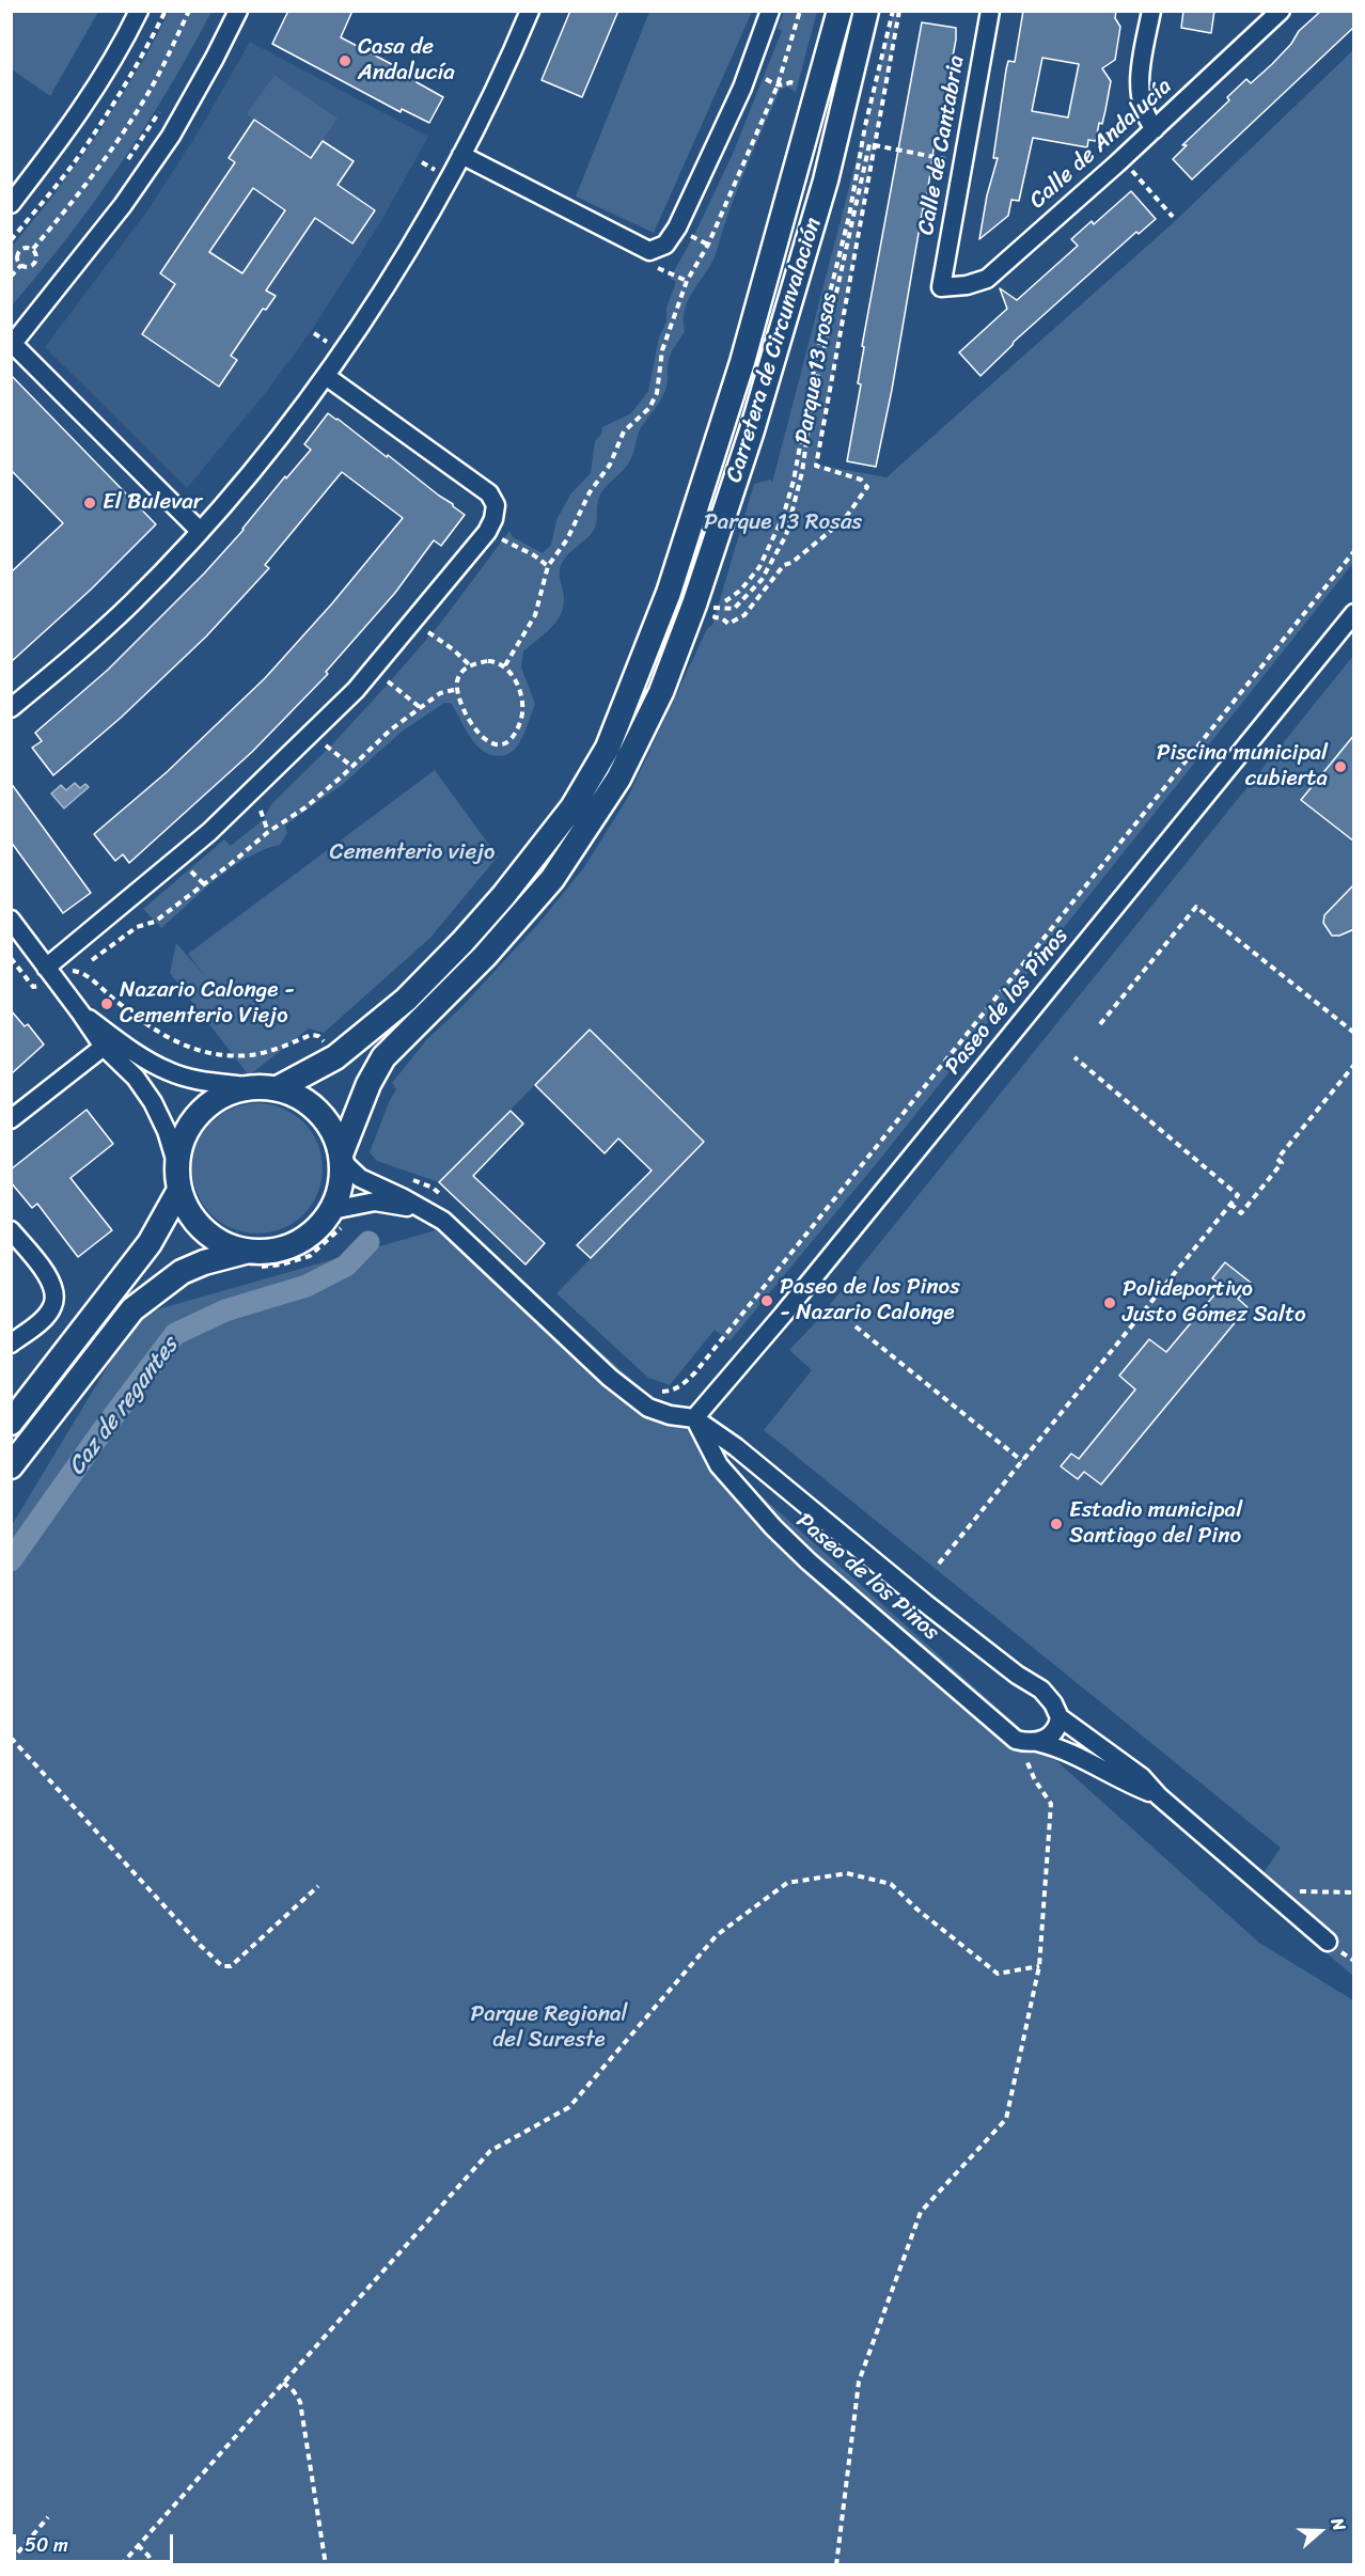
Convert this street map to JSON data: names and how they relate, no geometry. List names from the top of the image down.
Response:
{
  "streets": {
    "main road": ["Carretera de Circunvalación"],
    "street": ["Calle de Andalucía", "Calle de Cantabria", "Paseo de los Pinos"],
    "path": ["Parque 13 rosas"]
  },
  "crossings": [
    ["Calle de Andalucía", "Calle de Cantabria"],
    ["Carretera de Circunvalación", "Parque 13 rosas"],
    ["Carretera de Circunvalación", "Paseo de los Pinos"]
  ],
  "water": ["Caz de regantes"],
  "parks": ["Parque 13 Rosas", "Cementerio viejo", "Parque Regional del Sureste"],
  "places": [
    "Casa de Andalucía",
    "El Bulevar",
    "Piscina municipal cubierta",
    "Nazario Calonge - Cementerio Viejo",
    "Paseo de los Pinos - Nazario Calonge",
    "Polideportivo Justo Gómez Salto",
    "Estadio municipal Santiago del Pino"
  ],
  "scale_bar": "50 m",
  "north": "right"
}
